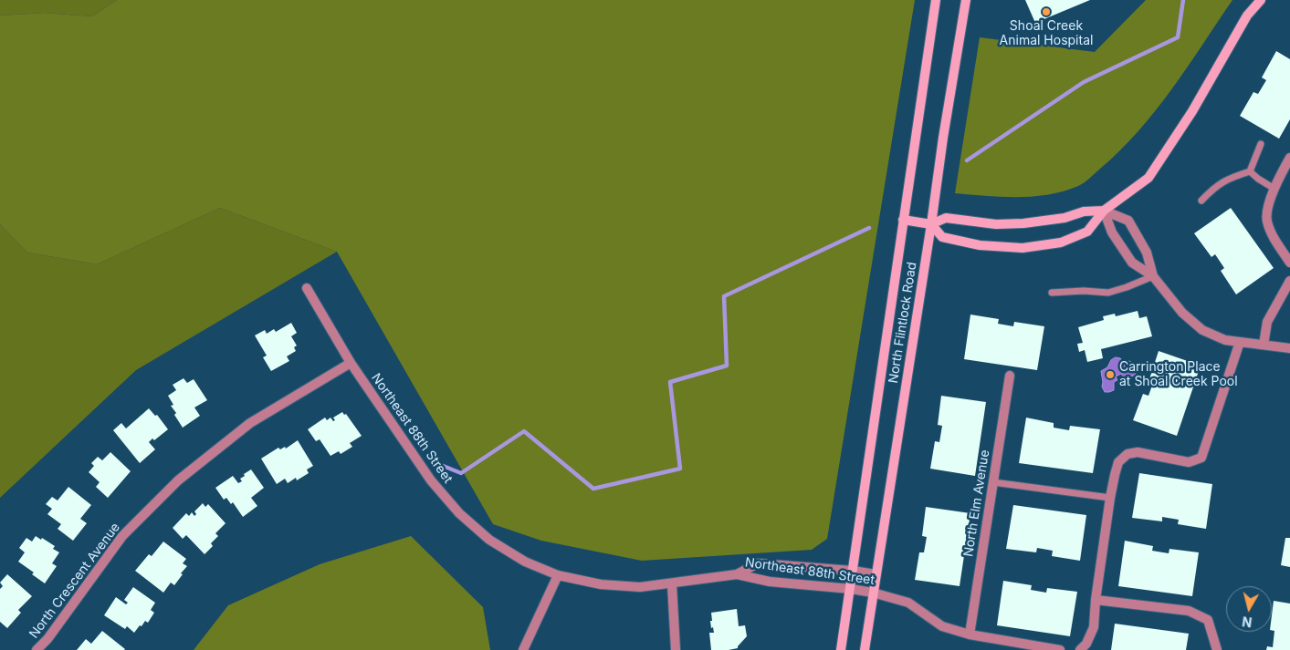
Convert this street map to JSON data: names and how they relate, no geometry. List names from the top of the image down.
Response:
{
  "streets": {
    "main road": ["North Flintlock Road"],
    "street": ["Northeast 88th Street", "North Elm Avenue", "North Crescent Avenue"]
  },
  "crossings": [
    ["North Flintlock Road", "Northeast 88th Street"],
    ["Northeast 88th Street", "North Elm Avenue"],
    ["Northeast 88th Street", "North Crescent Avenue"]
  ],
  "places": ["Shoal Creek Animal Hospital", "Carrington Place at Shoal Creek Pool"],
  "north": "bottom"
}
